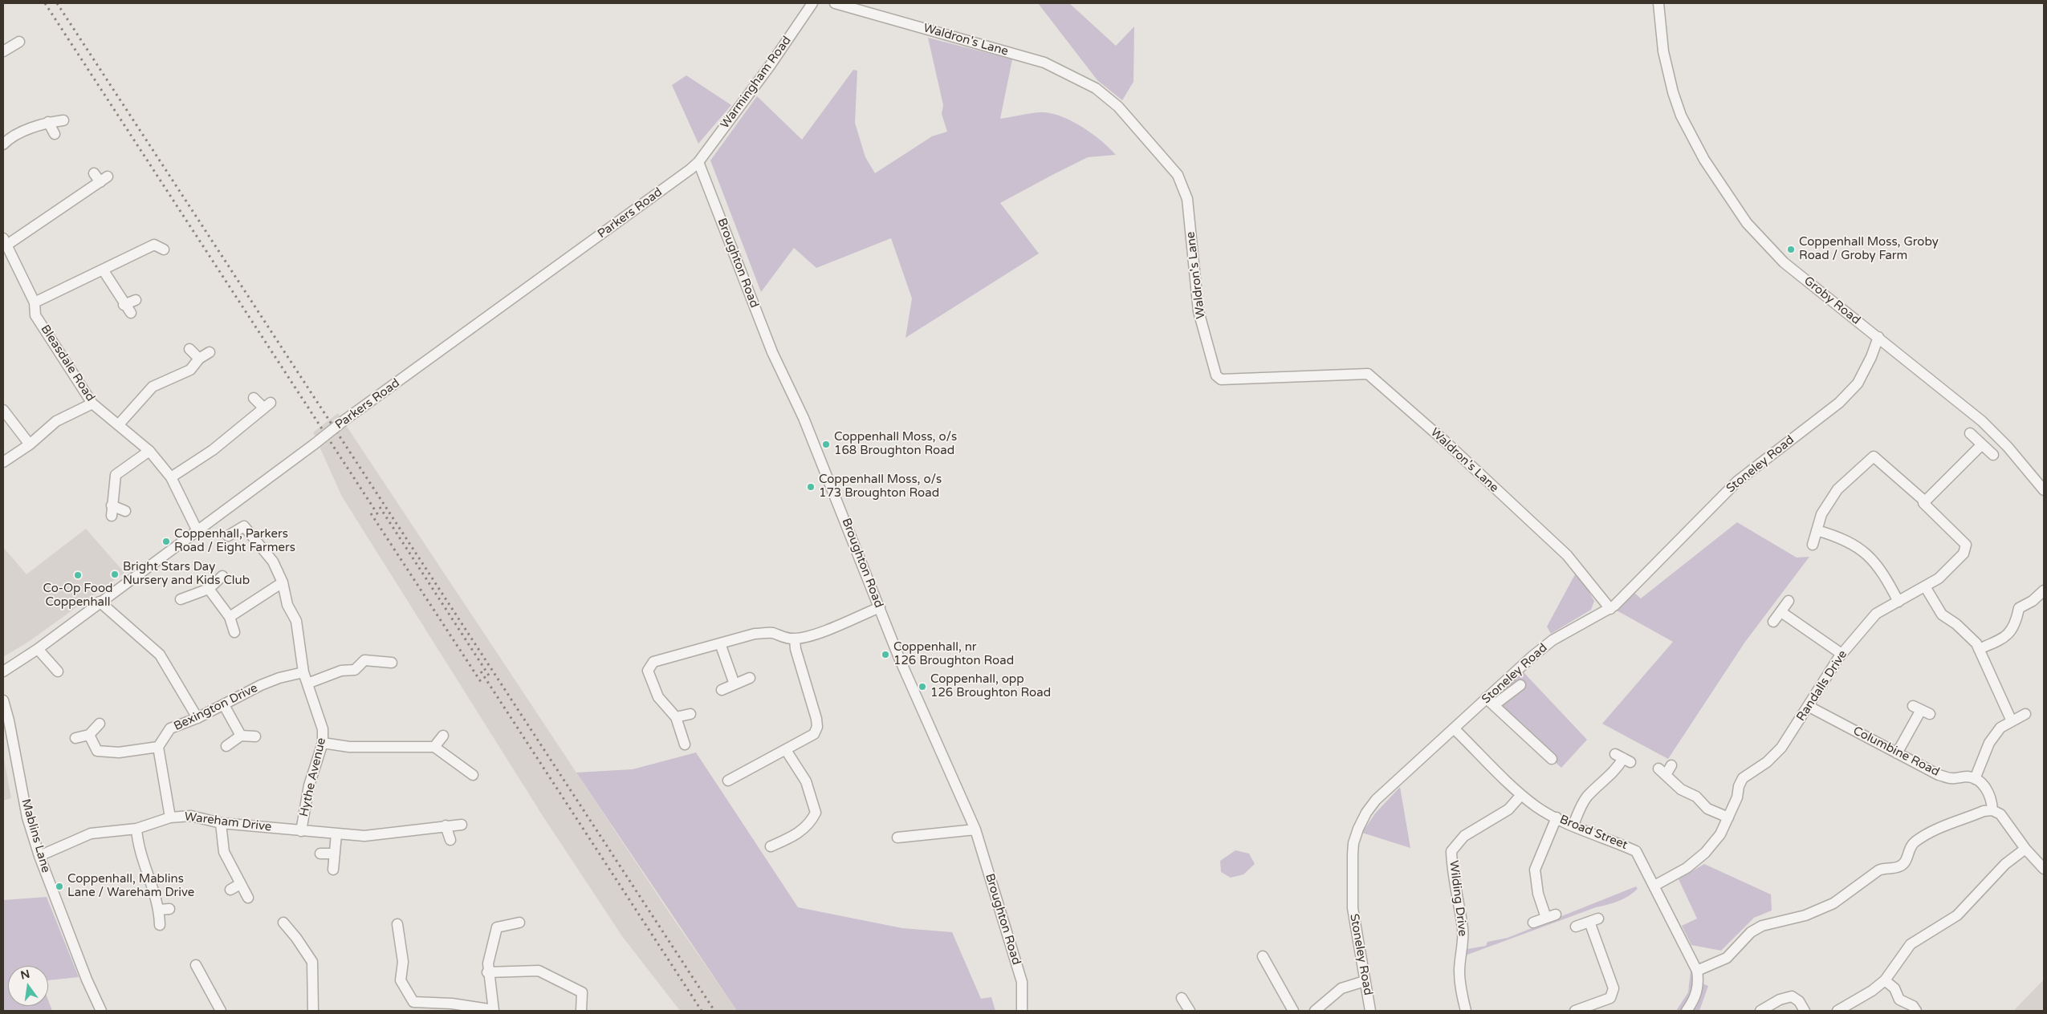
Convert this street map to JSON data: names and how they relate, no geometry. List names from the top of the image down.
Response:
{
  "streets": {
    "street": [
      "Waldron's Lane",
      "Warmingham Road",
      "Parkers Road",
      "Broughton Road",
      "Groby Road",
      "Bleasdale Road",
      "Stoneley Road",
      "Randalls Drive",
      "Bexington Drive",
      "Columbine Road",
      "Hythe Avenue",
      "Wareham Drive",
      "Broad Street",
      "Mablins Lane",
      "Wilding Drive"
    ]
  },
  "crossings": [
    ["Waldron's Lane", "Stoneley Road"],
    ["Warmingham Road", "Parkers Road"],
    ["Warmingham Road", "Broughton Road"],
    ["Parkers Road", "Broughton Road"],
    ["Parkers Road", "Bleasdale Road"],
    ["Groby Road", "Stoneley Road"],
    ["Stoneley Road", "Broad Street"],
    ["Randalls Drive", "Columbine Road"],
    ["Randalls Drive", "Broad Street"],
    ["Bexington Drive", "Hythe Avenue"],
    ["Hythe Avenue", "Wareham Drive"],
    ["Wareham Drive", "Mablins Lane"],
    ["Broad Street", "Wilding Drive"]
  ],
  "places": [
    "Coppenhall Moss, Groby Road / Groby Farm",
    "Coppenhall Moss, o/s 168 Broughton Road",
    "Coppenhall Moss, o/s 173 Broughton Road",
    "Coppenhall, Parkers Road / Eight Farmers",
    "Bright Stars Day Nursery and Kids Club",
    "Co-Op Food Coppenhall",
    "Coppenhall, nr 126 Broughton Road",
    "Coppenhall, opp 126 Broughton Road",
    "Coppenhall, Mablins Lane / Wareham Drive"
  ],
  "north": "top"
}
